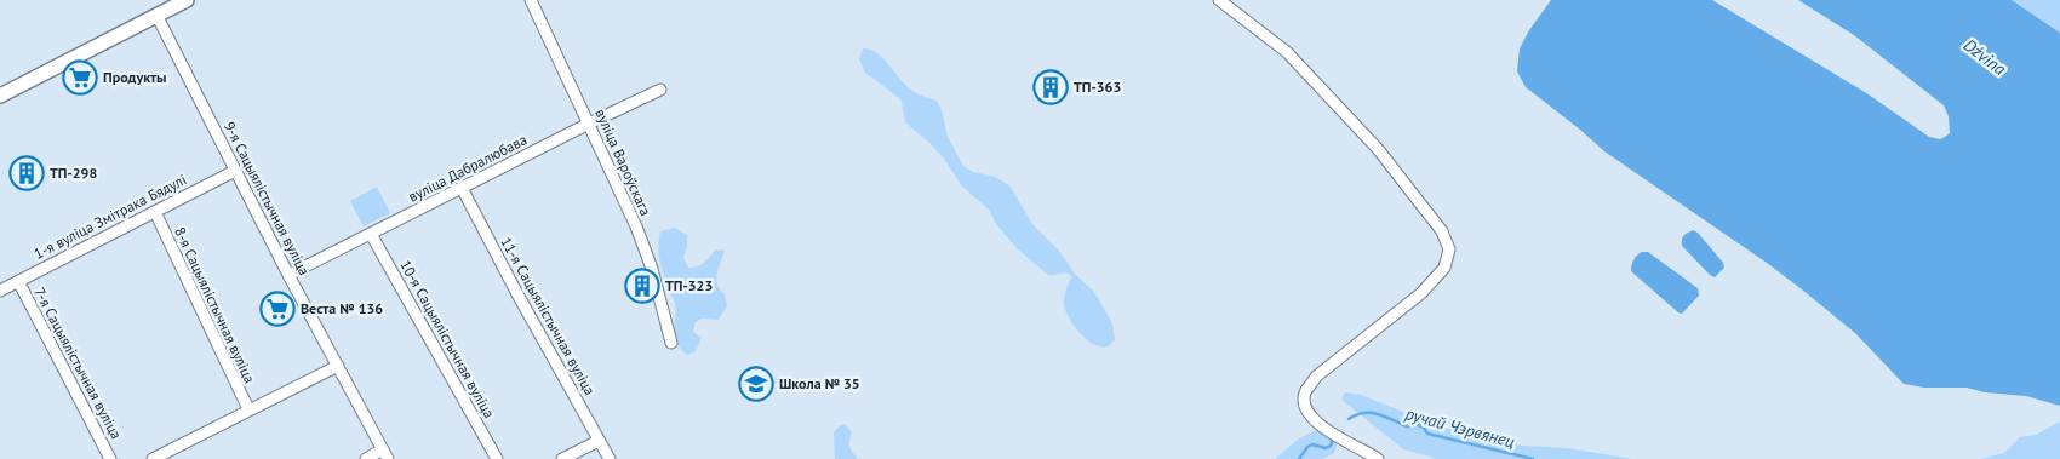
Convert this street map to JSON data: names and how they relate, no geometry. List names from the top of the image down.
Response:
{
  "streets": {
    "street": [
      "вуліца Вароўскага",
      "вуліца Дабралюбава",
      "9-я Сацыялістычная вуліца",
      "1-я вуліца Змітрака Бядулі",
      "8-я Сацыялістычная вуліца",
      "11-я Сацыялістычная вуліца",
      "10-я Сацыялістычная вуліца",
      "7-я Сацыялістычная вуліца"
    ]
  },
  "crossings": [
    ["вуліца Вароўскага", "вуліца Дабралюбава"],
    ["вуліца Дабралюбава", "9-я Сацыялістычная вуліца"],
    ["вуліца Дабралюбава", "11-я Сацыялістычная вуліца"],
    ["вуліца Дабралюбава", "10-я Сацыялістычная вуліца"],
    ["9-я Сацыялістычная вуліца", "1-я вуліца Змітрака Бядулі"],
    ["1-я вуліца Змітрака Бядулі", "8-я Сацыялістычная вуліца"],
    ["1-я вуліца Змітрака Бядулі", "7-я Сацыялістычная вуліца"]
  ],
  "water": ["Dźvina", "ручай Чэрвянец"],
  "places": {
    "supermarket": ["Продукты", "Веста № 136"],
    "building": ["ТП-363", "ТП-298", "ТП-323"],
    "school or university": ["Школа № 35"]
  }
}
